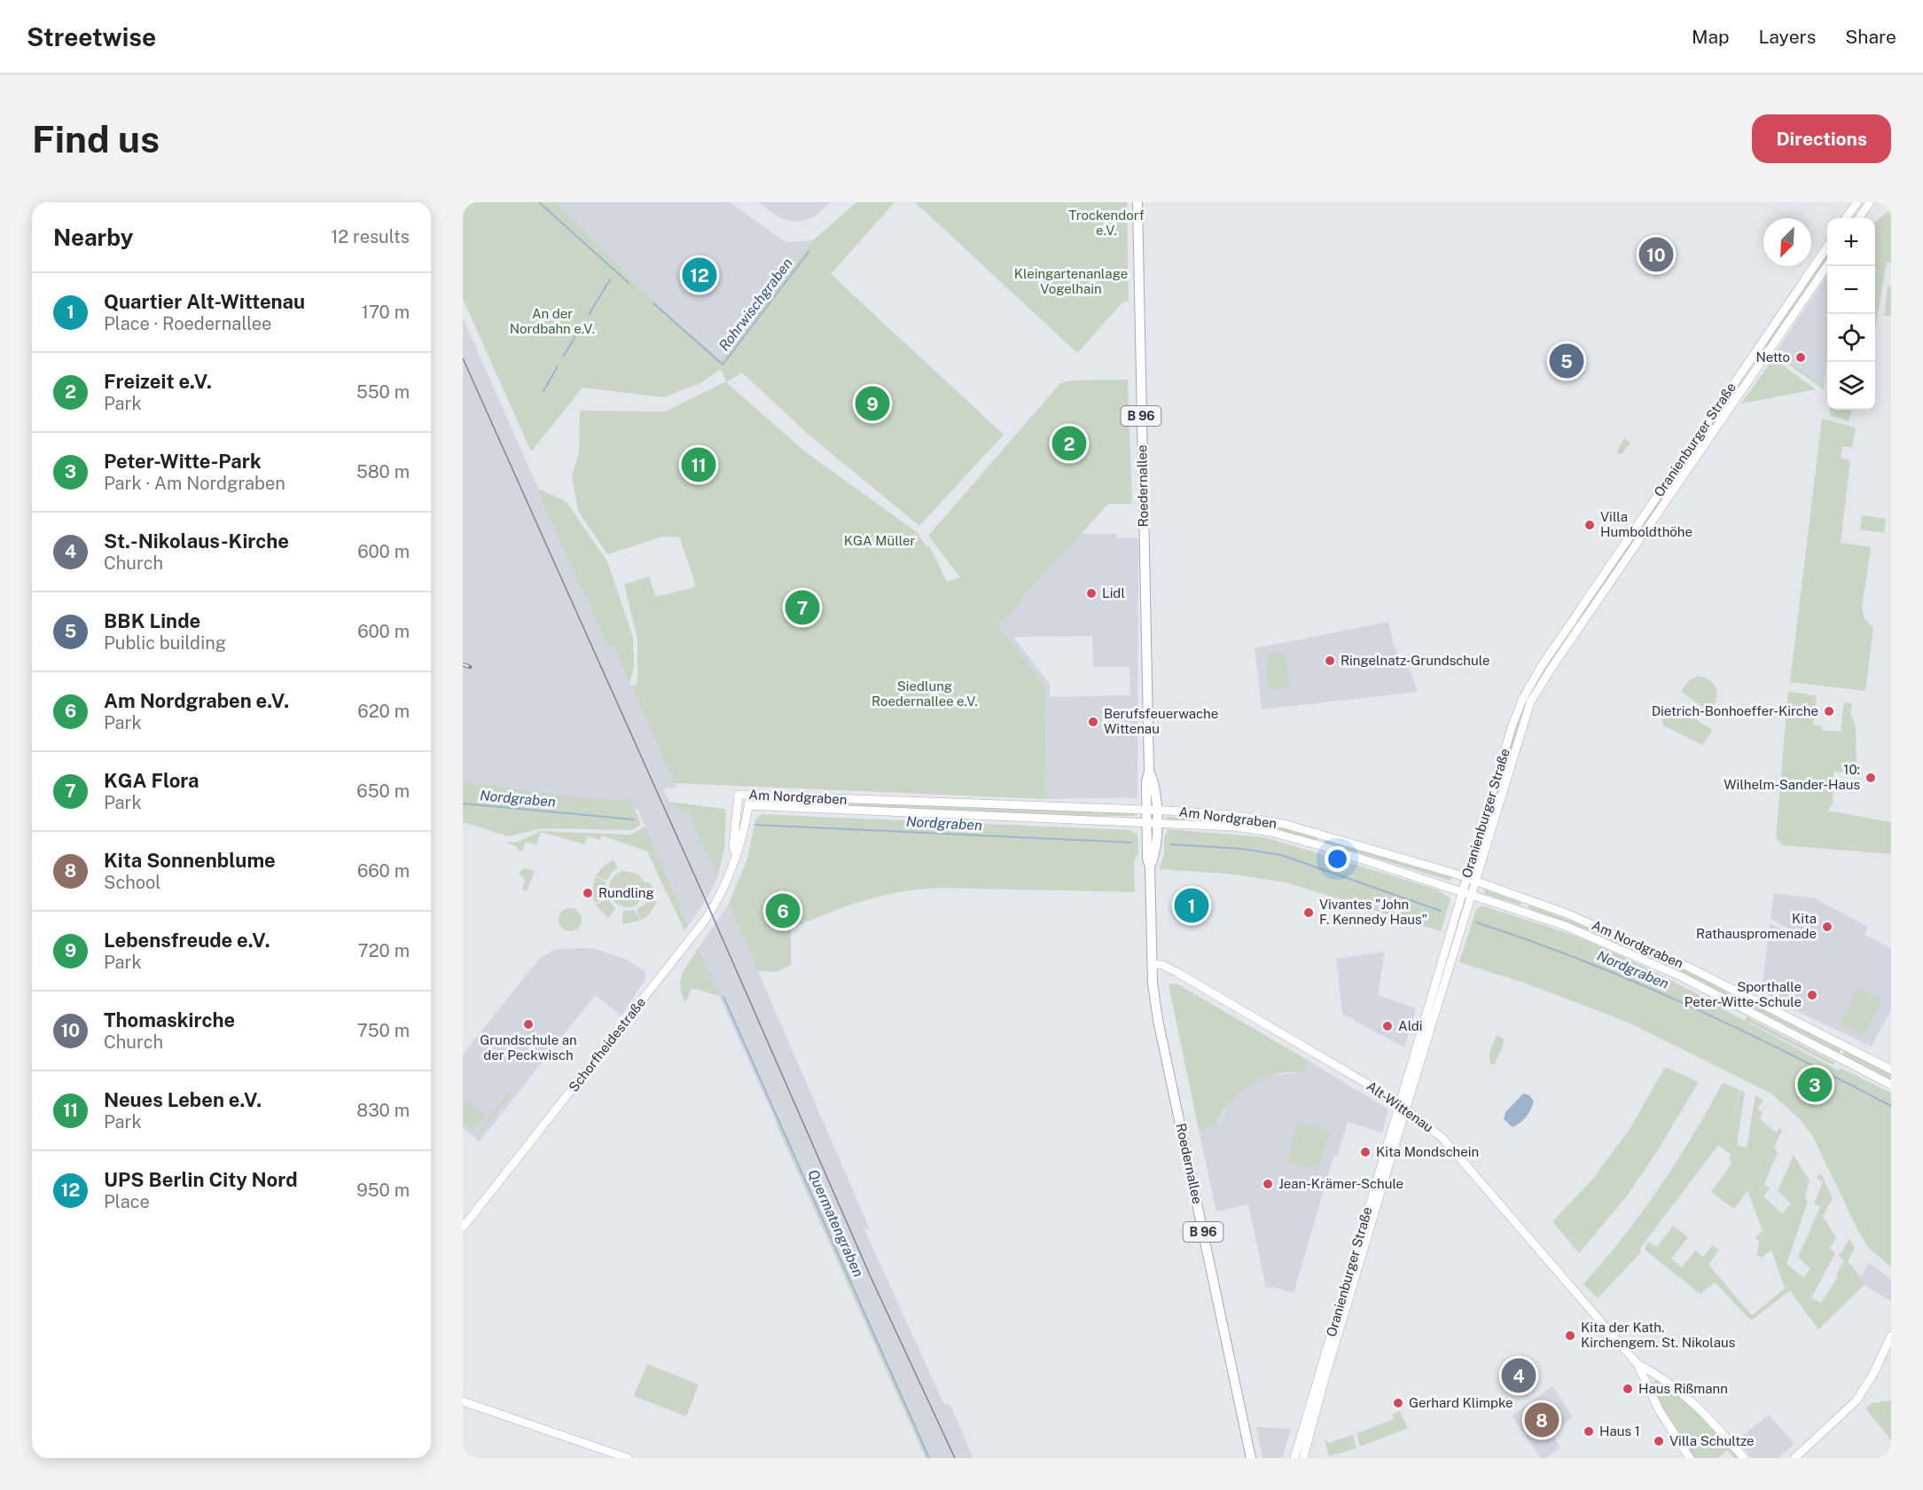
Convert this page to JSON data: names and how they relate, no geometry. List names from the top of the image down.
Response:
{
  "streets": {
    "main road": [
      "B 96",
      "Oranienburger Straße",
      "Roedernallee",
      "Am Nordgraben",
      "Schorfheidestraße",
      "Alt-Wittenau"
    ]
  },
  "crossings": [
    ["Oranienburger Straße", "Am Nordgraben"],
    ["Oranienburger Straße", "Alt-Wittenau"],
    ["Roedernallee", "Am Nordgraben"],
    ["Roedernallee", "Alt-Wittenau"],
    ["Am Nordgraben", "Schorfheidestraße"]
  ],
  "water": ["Rohrwischgraben", "Nordgraben", "Quermatengraben"],
  "parks": [
    "Trockendorf e.V.",
    "Kleingartenanlage Vogelhain",
    "An der Nordbahn e.V.",
    "KGA Müller",
    "Siedlung Roedernallee e.V."
  ],
  "places": [
    "Netto",
    "Villa Humboldthöhe",
    "Lidl",
    "Ringelnatz-Grundschule",
    "Dietrich-Bonhoeffer-Kirche",
    "Berufsfeuerwache Wittenau",
    "10: Wilhelm-Sander-Haus",
    "Rundling",
    "Vivantes \"John F. Kennedy Haus\"",
    "Kita Rathauspromenade",
    "Sporthalle Peter-Witte-Schule",
    "Grundschule an der Peckwisch",
    "Aldi",
    "Kita Mondschein",
    "Jean-Krämer-Schule",
    "Kita der Kath. Kirchengem. St. Nikolaus",
    "Haus Rißmann",
    "Gerhard Klimpke",
    "Haus 1",
    "Villa Schultze"
  ],
  "north": "bottom left",
  "page": {
    "header": "Streetwise",
    "nav": ["Map", "Layers", "Share"],
    "buttons": "Directions",
    "title": "Find us",
    "heading": ["Nearby", "12 results"],
    "map_buttons": ["+", "−"],
    "pins": [
      "10",
      "12",
      "5",
      "9",
      "2",
      "11",
      "7",
      "1",
      "6",
      "3",
      "4",
      "8"
    ],
    "list": [
      {
        "mark": "1",
        "name": "Quartier Alt-Wittenau",
        "note": "Place · Roedernallee",
        "value": "170 m"
      },
      {
        "mark": "2",
        "name": "Freizeit e.V.",
        "note": "Park",
        "value": "550 m"
      },
      {
        "mark": "3",
        "name": "Peter-Witte-Park",
        "note": "Park · Am Nordgraben",
        "value": "580 m"
      },
      {
        "mark": "4",
        "name": "St.-Nikolaus-Kirche",
        "note": "Church",
        "value": "600 m"
      },
      {
        "mark": "5",
        "name": "BBK Linde",
        "note": "Public building",
        "value": "600 m"
      },
      {
        "mark": "6",
        "name": "Am Nordgraben e.V.",
        "note": "Park",
        "value": "620 m"
      },
      {
        "mark": "7",
        "name": "KGA Flora",
        "note": "Park",
        "value": "650 m"
      },
      {
        "mark": "8",
        "name": "Kita Sonnenblume",
        "note": "School",
        "value": "660 m"
      },
      {
        "mark": "9",
        "name": "Lebensfreude e.V.",
        "note": "Park",
        "value": "720 m"
      },
      {
        "mark": "10",
        "name": "Thomaskirche",
        "note": "Church",
        "value": "750 m"
      },
      {
        "mark": "11",
        "name": "Neues Leben e.V.",
        "note": "Park",
        "value": "830 m"
      },
      {
        "mark": "12",
        "name": "UPS Berlin City Nord",
        "note": "Place",
        "value": "950 m"
      }
    ]
  }
}
